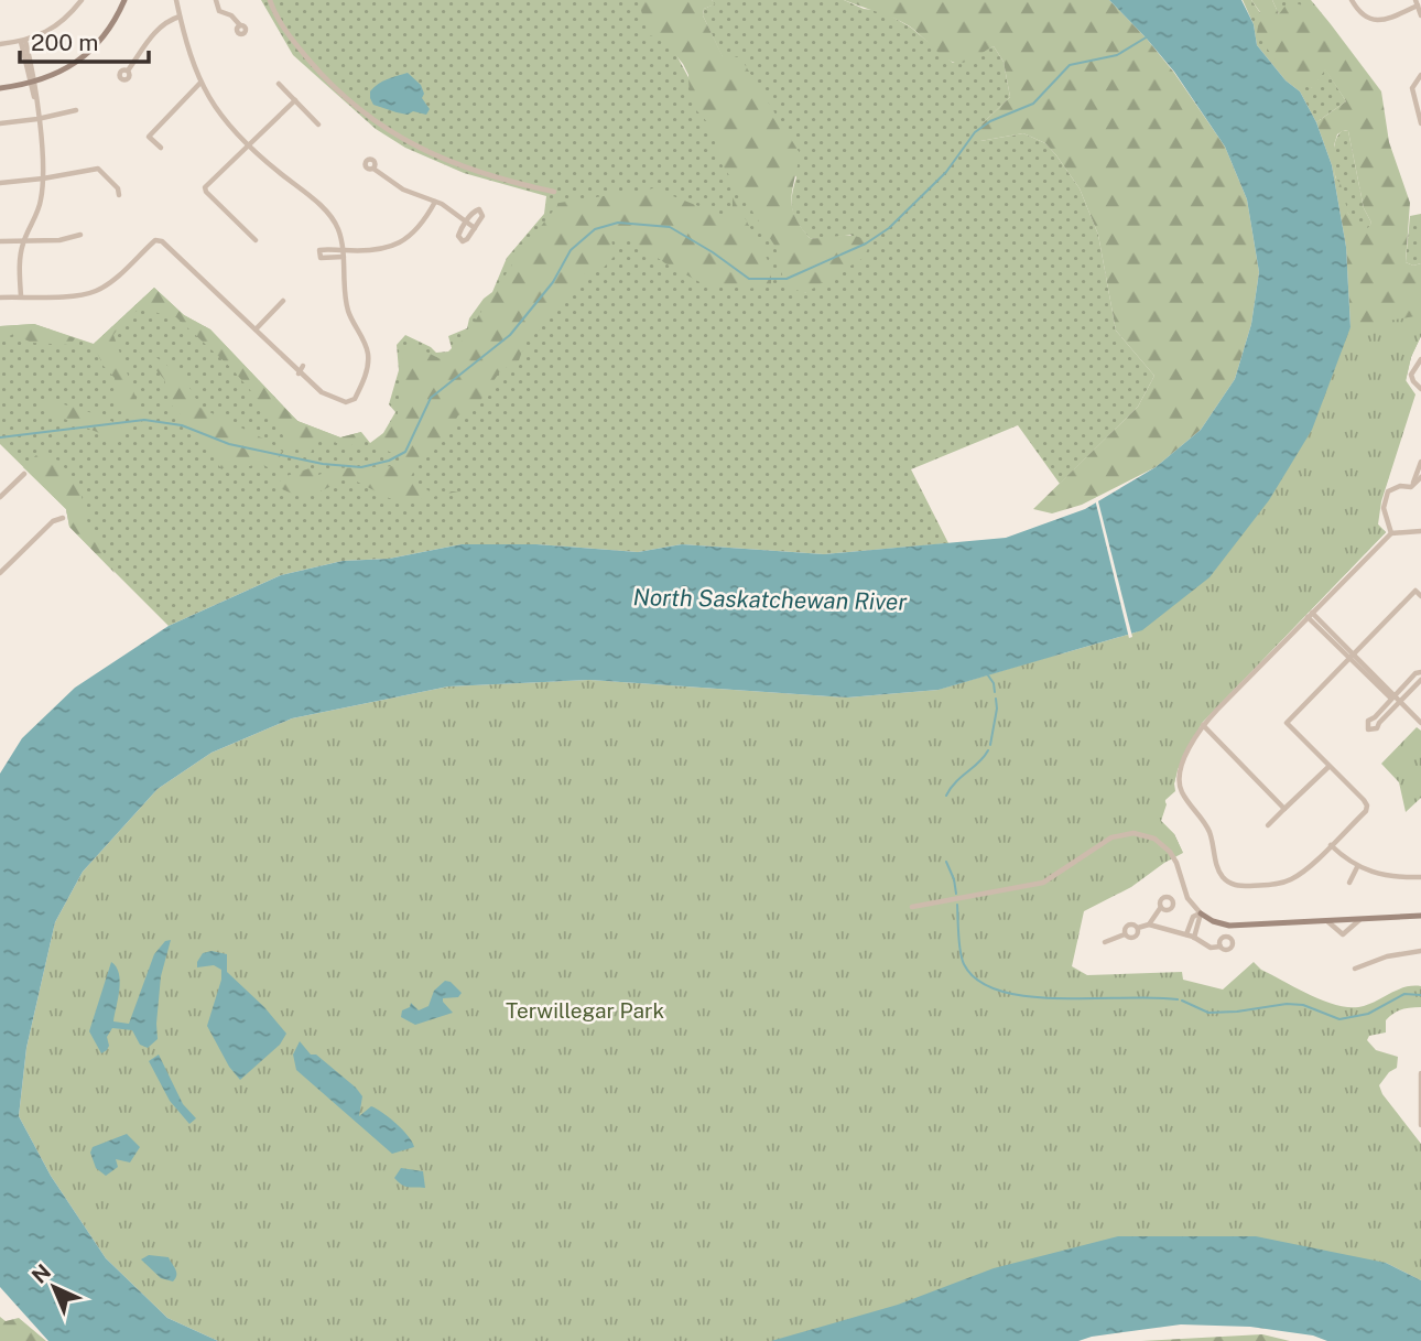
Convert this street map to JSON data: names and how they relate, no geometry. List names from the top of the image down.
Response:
{
  "water": ["North Saskatchewan River"],
  "parks": ["Terwillegar Park"],
  "scale_bar": "200 m",
  "north": "top left"
}
